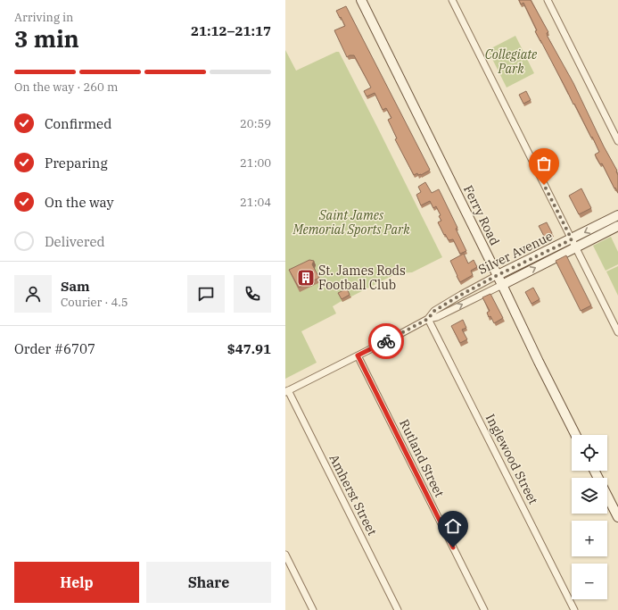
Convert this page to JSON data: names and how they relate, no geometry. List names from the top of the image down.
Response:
{
  "streets": {
    "main road": ["Ferry Road", "Silver Avenue"],
    "street": ["Rutland Street", "Inglewood Street", "Amherst Street"]
  },
  "crossings": [
    ["Ferry Road", "Silver Avenue"],
    ["Silver Avenue", "Rutland Street"],
    ["Silver Avenue", "Inglewood Street"],
    ["Silver Avenue", "Amherst Street"]
  ],
  "parks": ["Collegiate Park", "Saint James Memorial Sports Park"],
  "places": {
    "building": ["St. James Rods Football Club"]
  },
  "page": {
    "heading": ["3 min", "Arriving in", "21:12–21:17"],
    "panel": [
      "Sam",
      "Courier · 4.5",
      "Order #6707",
      "$47.91"
    ],
    "bar": "On the way · 260 m",
    "list": [
      ["Confirmed", "20:59"],
      ["Preparing", "21:00"],
      ["On the way", "21:04"],
      "Delivered"
    ],
    "map_buttons": ["+", "−"],
    "buttons": ["Help", "Share"]
  }
}
